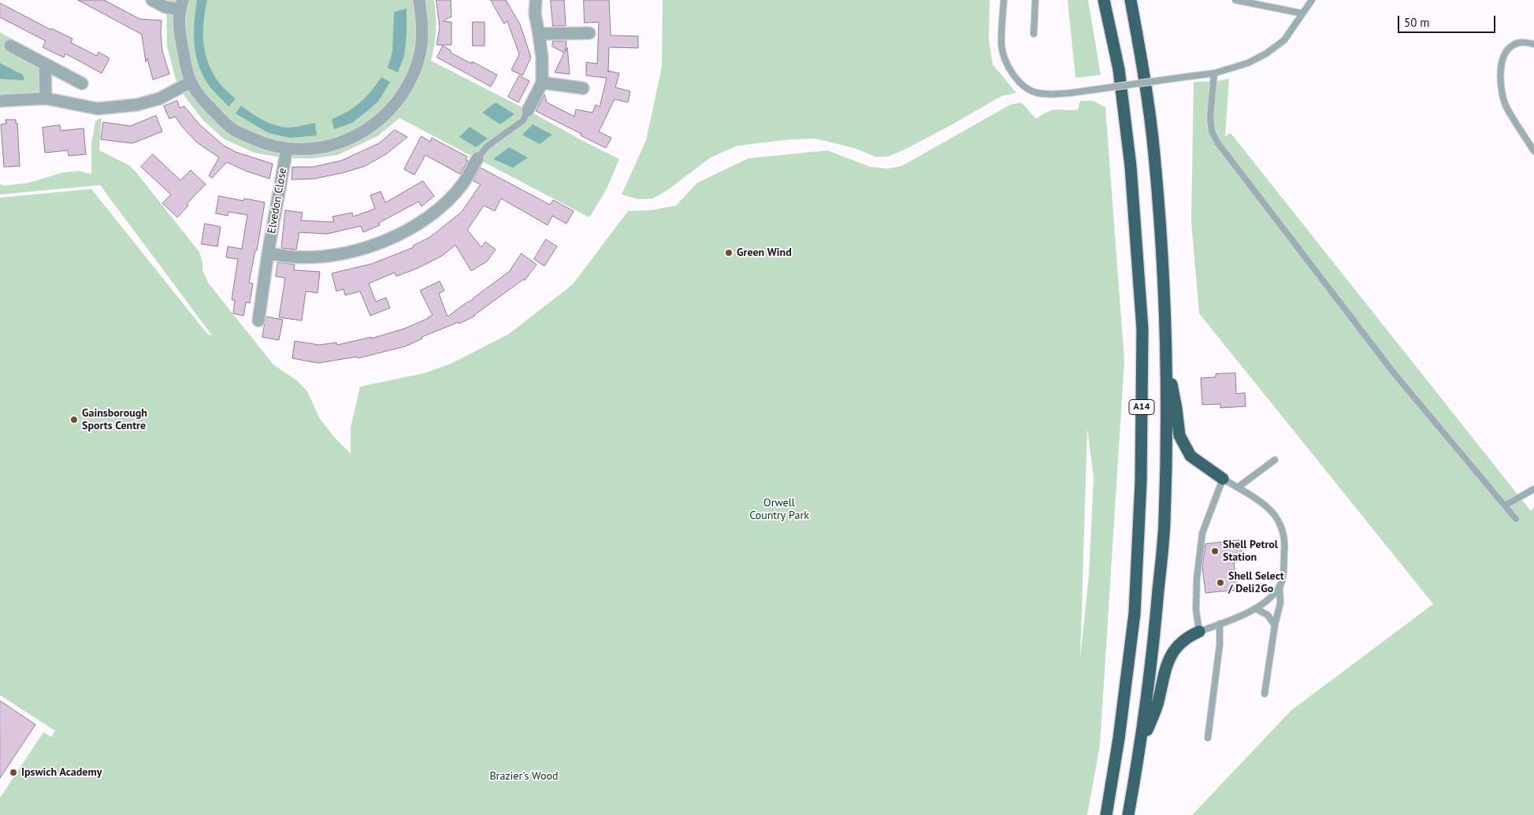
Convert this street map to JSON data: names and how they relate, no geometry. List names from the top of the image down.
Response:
{
  "streets": {
    "highway": ["A14"],
    "street": ["Elvedon Close"]
  },
  "parks": ["Orwell Country Park", "Brazier's Wood"],
  "places": [
    "Green Wind",
    "Gainsborough Sports Centre",
    "Shell Petrol Station",
    "Shell Select / Deli2Go",
    "Ipswich Academy"
  ],
  "scale_bar": "50 m"
}
